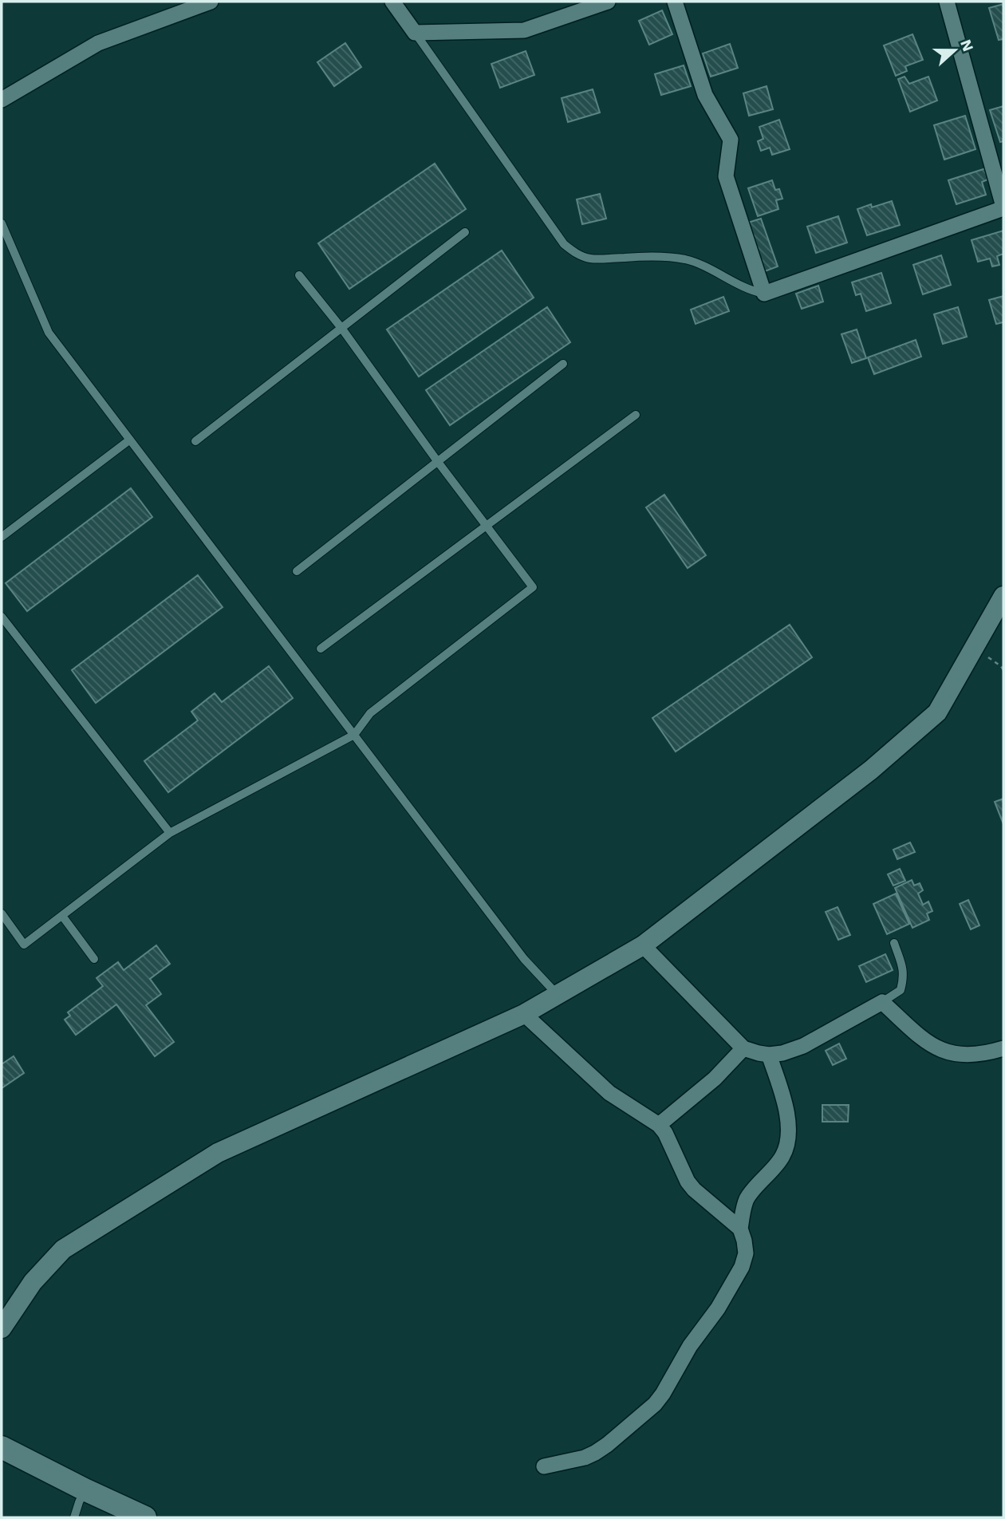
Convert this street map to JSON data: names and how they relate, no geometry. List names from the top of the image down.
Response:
{
  "north": "right"
}
